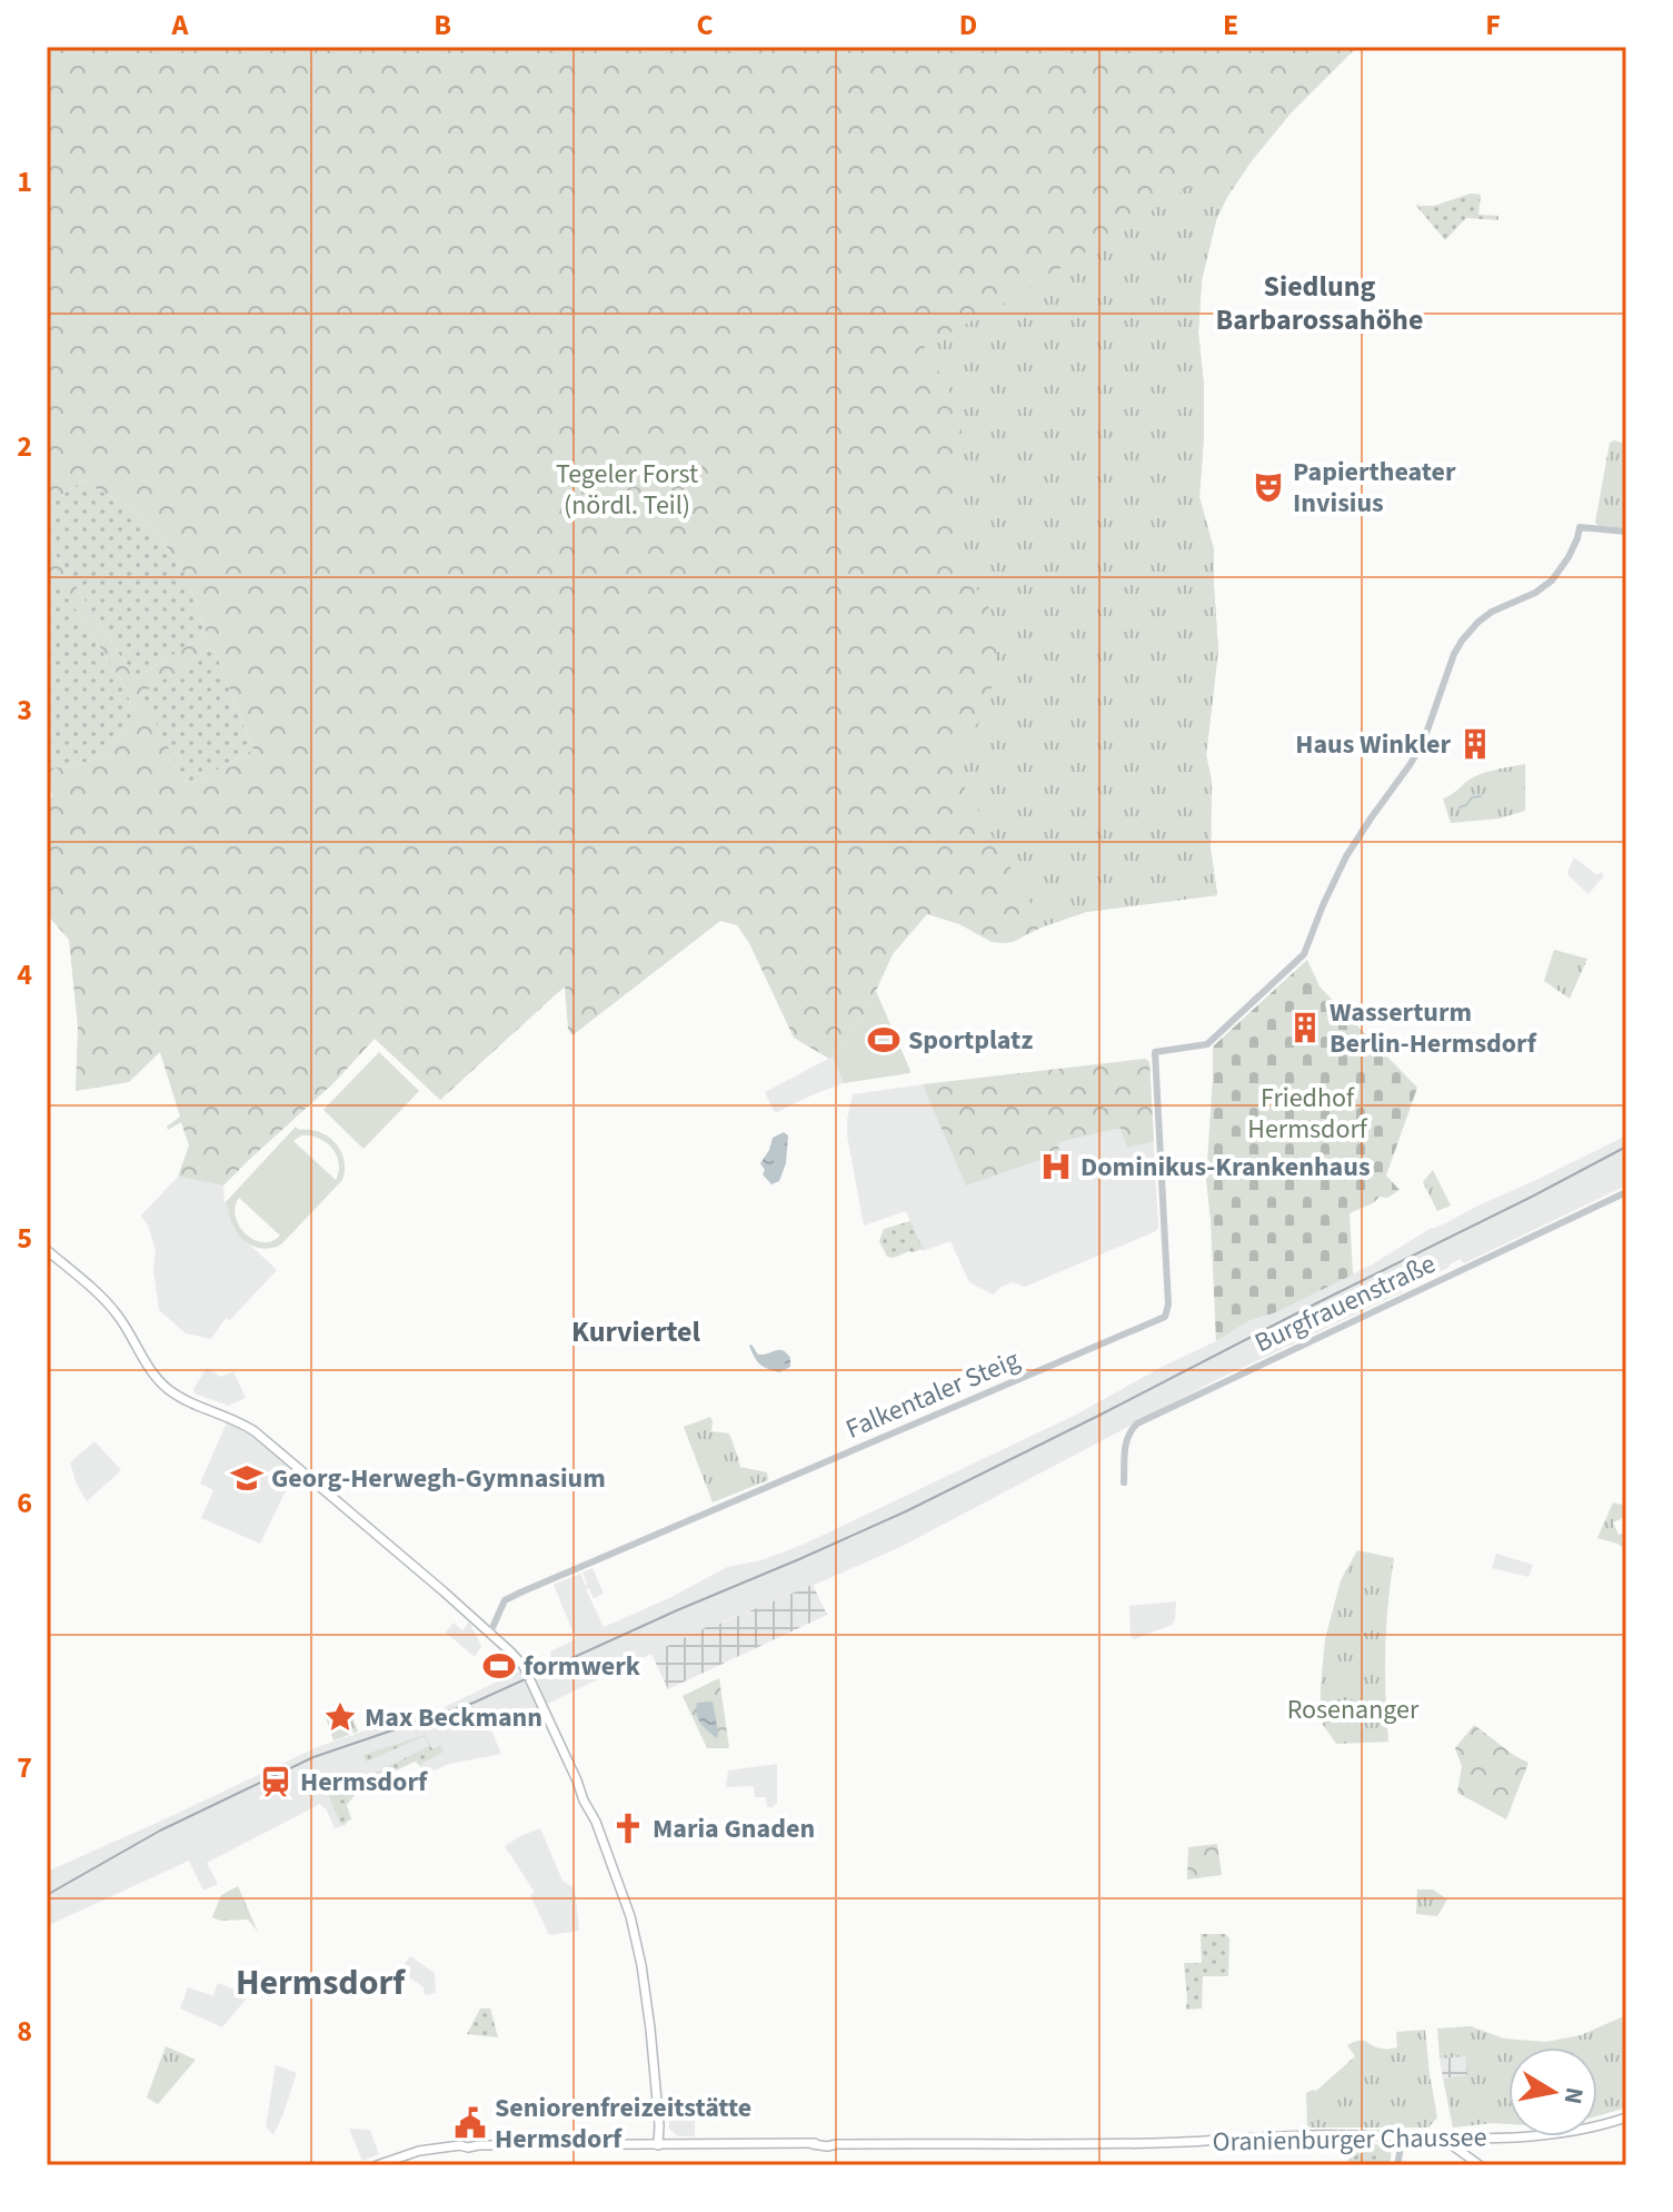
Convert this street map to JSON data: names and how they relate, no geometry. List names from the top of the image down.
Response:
{
  "streets": {
    "main road": ["Oranienburger Chaussee"],
    "street": ["Burgfrauenstraße", "Falkentaler Steig"]
  },
  "districts": ["Siedlung Barbarossahöhe", "Kurviertel", "Hermsdorf"],
  "parks": ["Tegeler Forst (nördl. Teil)", "Friedhof Hermsdorf", "Rosenanger"],
  "places": {
    "theatre": ["Papiertheater Invisius"],
    "building": ["Haus Winkler", "Wasserturm Berlin-Hermsdorf"],
    "sports": ["Sportplatz", "formwerk"],
    "hospital": ["Dominikus-Krankenhaus"],
    "school or university": ["Georg-Herwegh-Gymnasium"],
    "place": ["Max Beckmann"],
    "station": ["Hermsdorf"],
    "church": ["Maria Gnaden"],
    "public building": ["Seniorenfreizeitstätte Hermsdorf"]
  },
  "north": "right",
  "grid": {
    "columns": [
      "A",
      "B",
      "C",
      "D",
      "E",
      "F"
    ],
    "rows": [
      "1",
      "2",
      "3",
      "4",
      "5",
      "6",
      "7",
      "8"
    ]
  }
}
